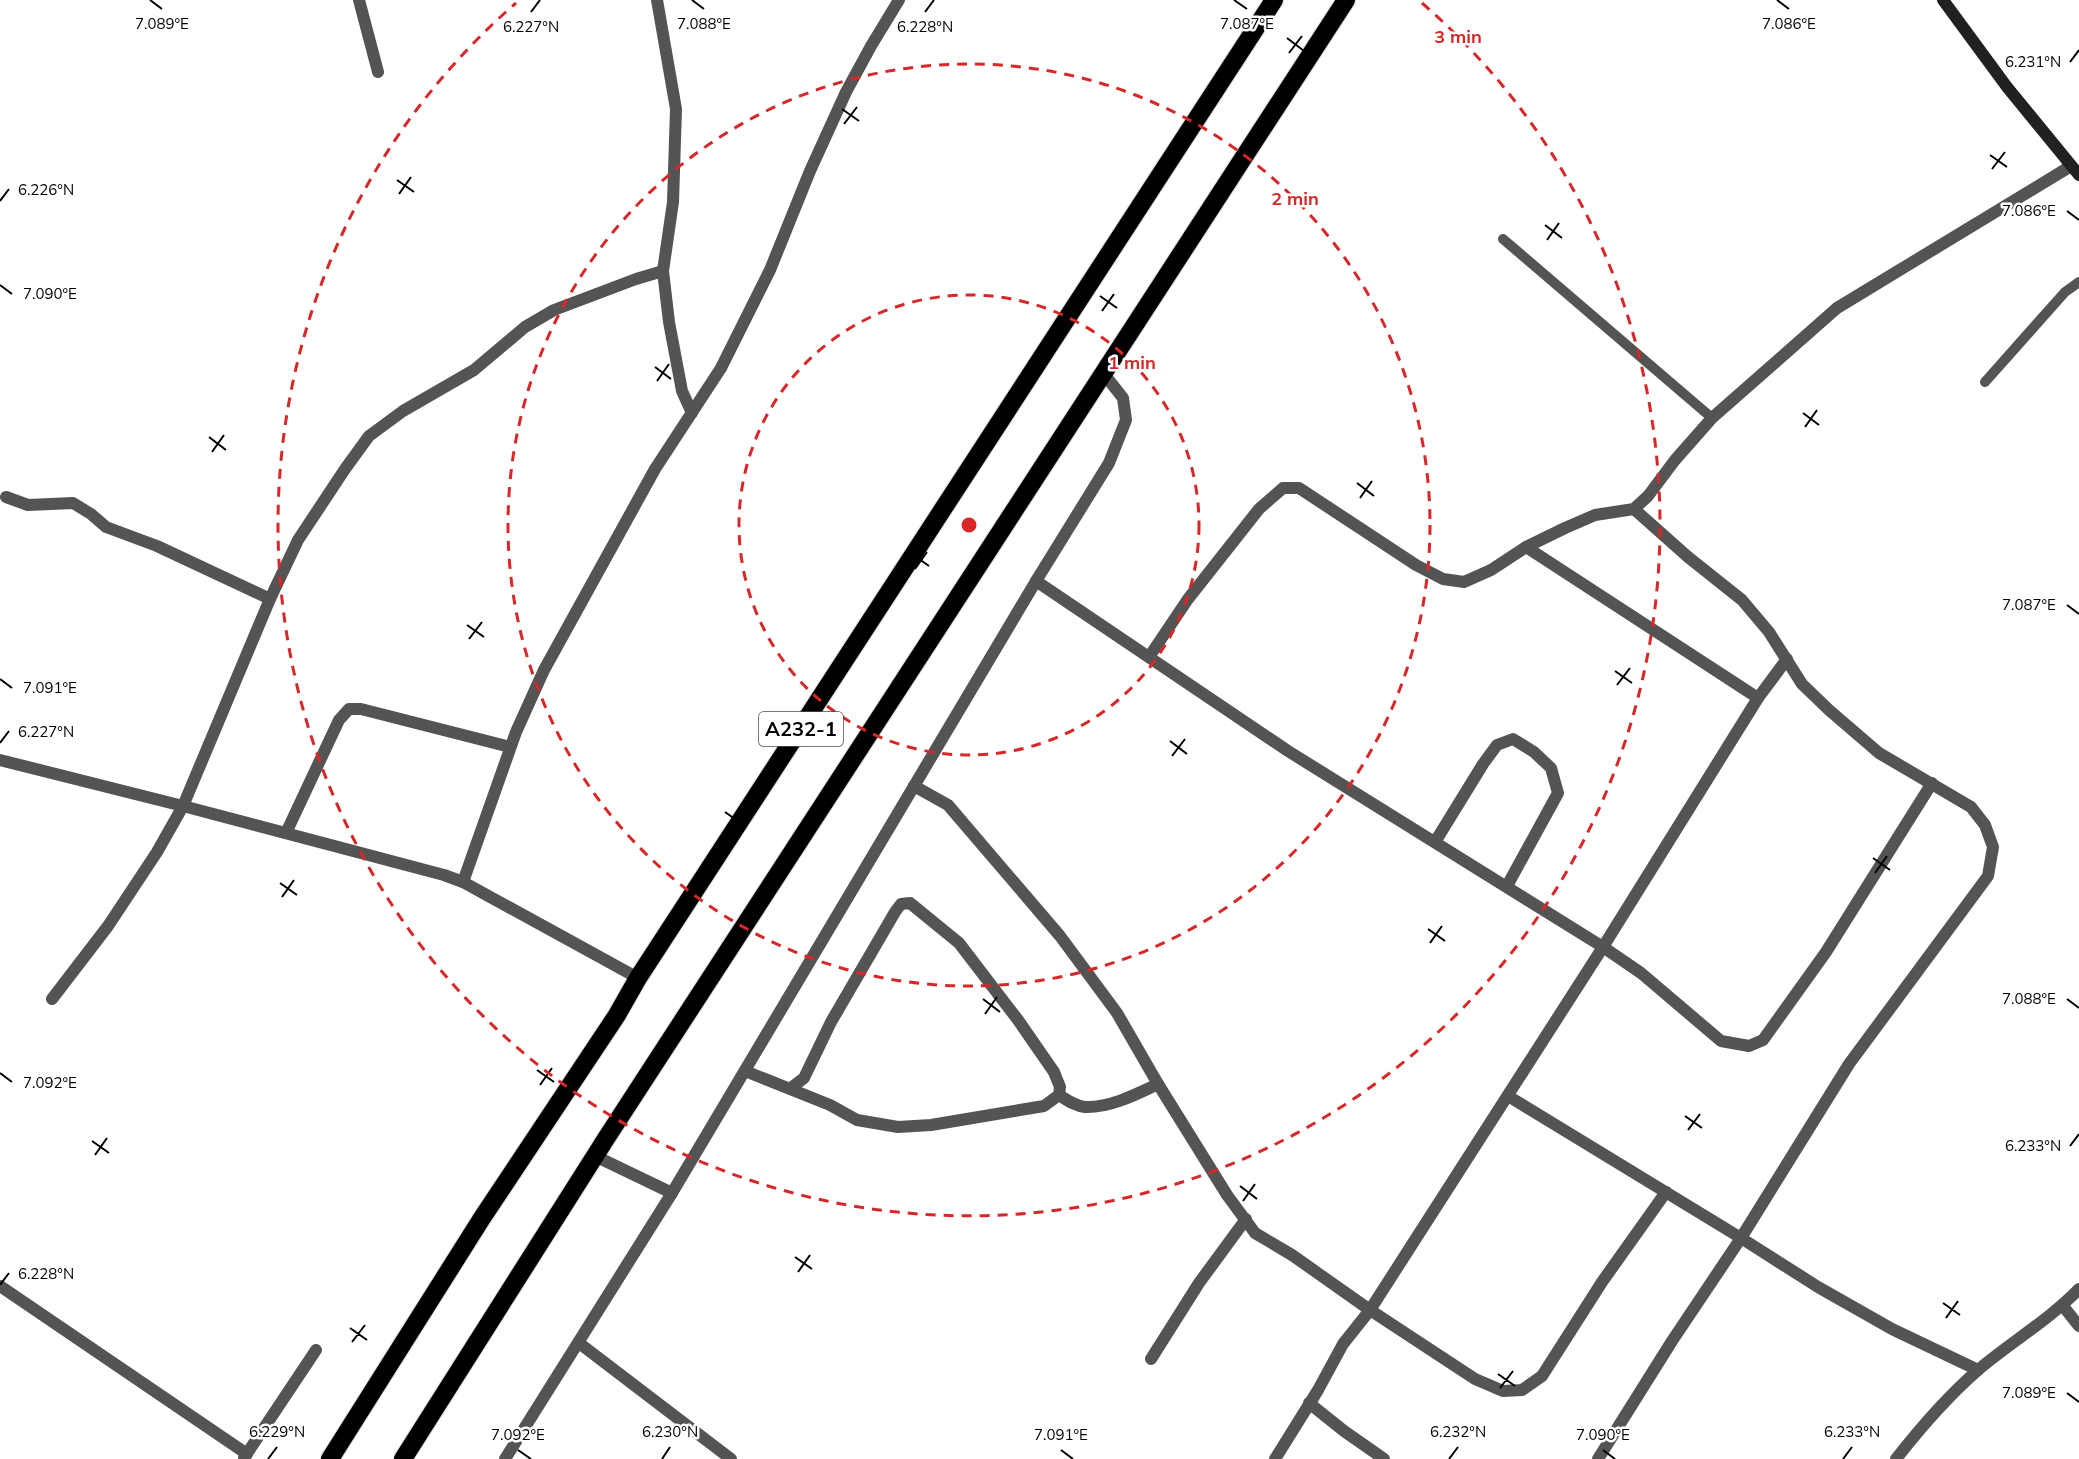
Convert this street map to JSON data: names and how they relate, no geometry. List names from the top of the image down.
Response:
{
  "streets": {
    "highway": ["A232-1"]
  },
  "coordinates": [
    "7.089°E",
    "7.087°E",
    "7.086°E",
    "7.088°E",
    "6.227°N",
    "6.228°N",
    "6.231°N",
    "6.226°N",
    "7.090°E",
    "7.091°E",
    "7.092°E",
    "6.233°N",
    "6.229°N",
    "6.230°N",
    "6.232°N"
  ],
  "rings": ["3 min", "2 min", "1 min"]
}
